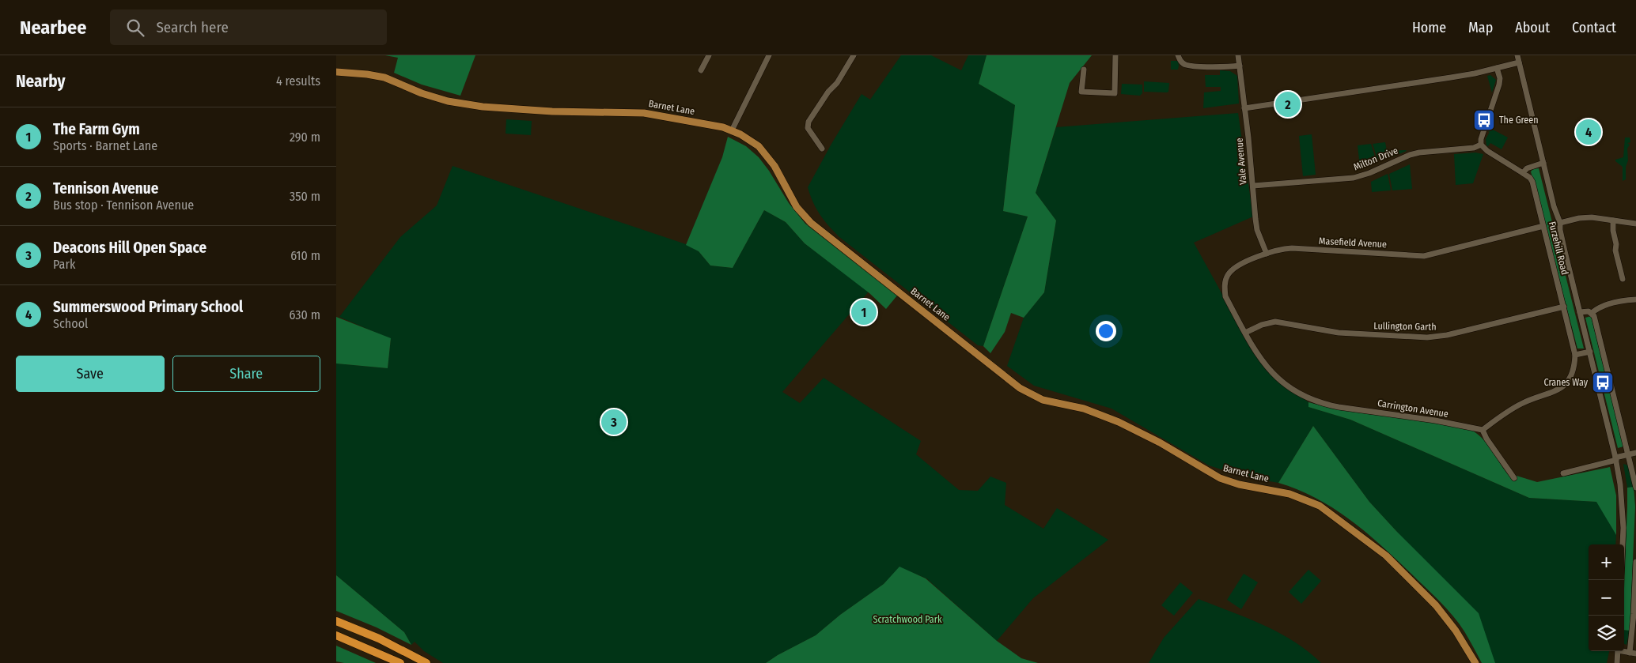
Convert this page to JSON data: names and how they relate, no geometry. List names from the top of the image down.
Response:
{
  "streets": {
    "main road": ["Barnet Lane"],
    "street": [
      "Milton Drive",
      "Vale Avenue",
      "Masefield Avenue",
      "Furzehill Road",
      "Lullington Garth",
      "Carrington Avenue"
    ]
  },
  "crossings": [
    ["Milton Drive", "Vale Avenue"],
    ["Vale Avenue", "Masefield Avenue"],
    ["Masefield Avenue", "Furzehill Road"],
    ["Masefield Avenue", "Lullington Garth"],
    ["Masefield Avenue", "Carrington Avenue"],
    ["Furzehill Road", "Lullington Garth"],
    ["Lullington Garth", "Carrington Avenue"]
  ],
  "parks": ["Scratchwood Park"],
  "places": {
    "bus stop": ["The Green", "Cranes Way"]
  },
  "page": {
    "header": "Nearbee",
    "search": "Search here",
    "nav": [
      "Home",
      "Map",
      "About",
      "Contact"
    ],
    "heading": ["Nearby", "4 results"],
    "pins": [
      "2",
      "4",
      "1",
      "3"
    ],
    "list": [
      {
        "mark": "1",
        "name": "The Farm Gym",
        "note": "Sports · Barnet Lane",
        "value": "290 m"
      },
      {
        "mark": "2",
        "name": "Tennison Avenue",
        "note": "Bus stop · Tennison Avenue",
        "value": "350 m"
      },
      {
        "mark": "3",
        "name": "Deacons Hill Open Space",
        "note": "Park",
        "value": "610 m"
      },
      {
        "mark": "4",
        "name": "Summerswood Primary School",
        "note": "School",
        "value": "630 m"
      }
    ],
    "buttons": ["Save", "Share"],
    "map_buttons": ["+", "−"]
  }
}
